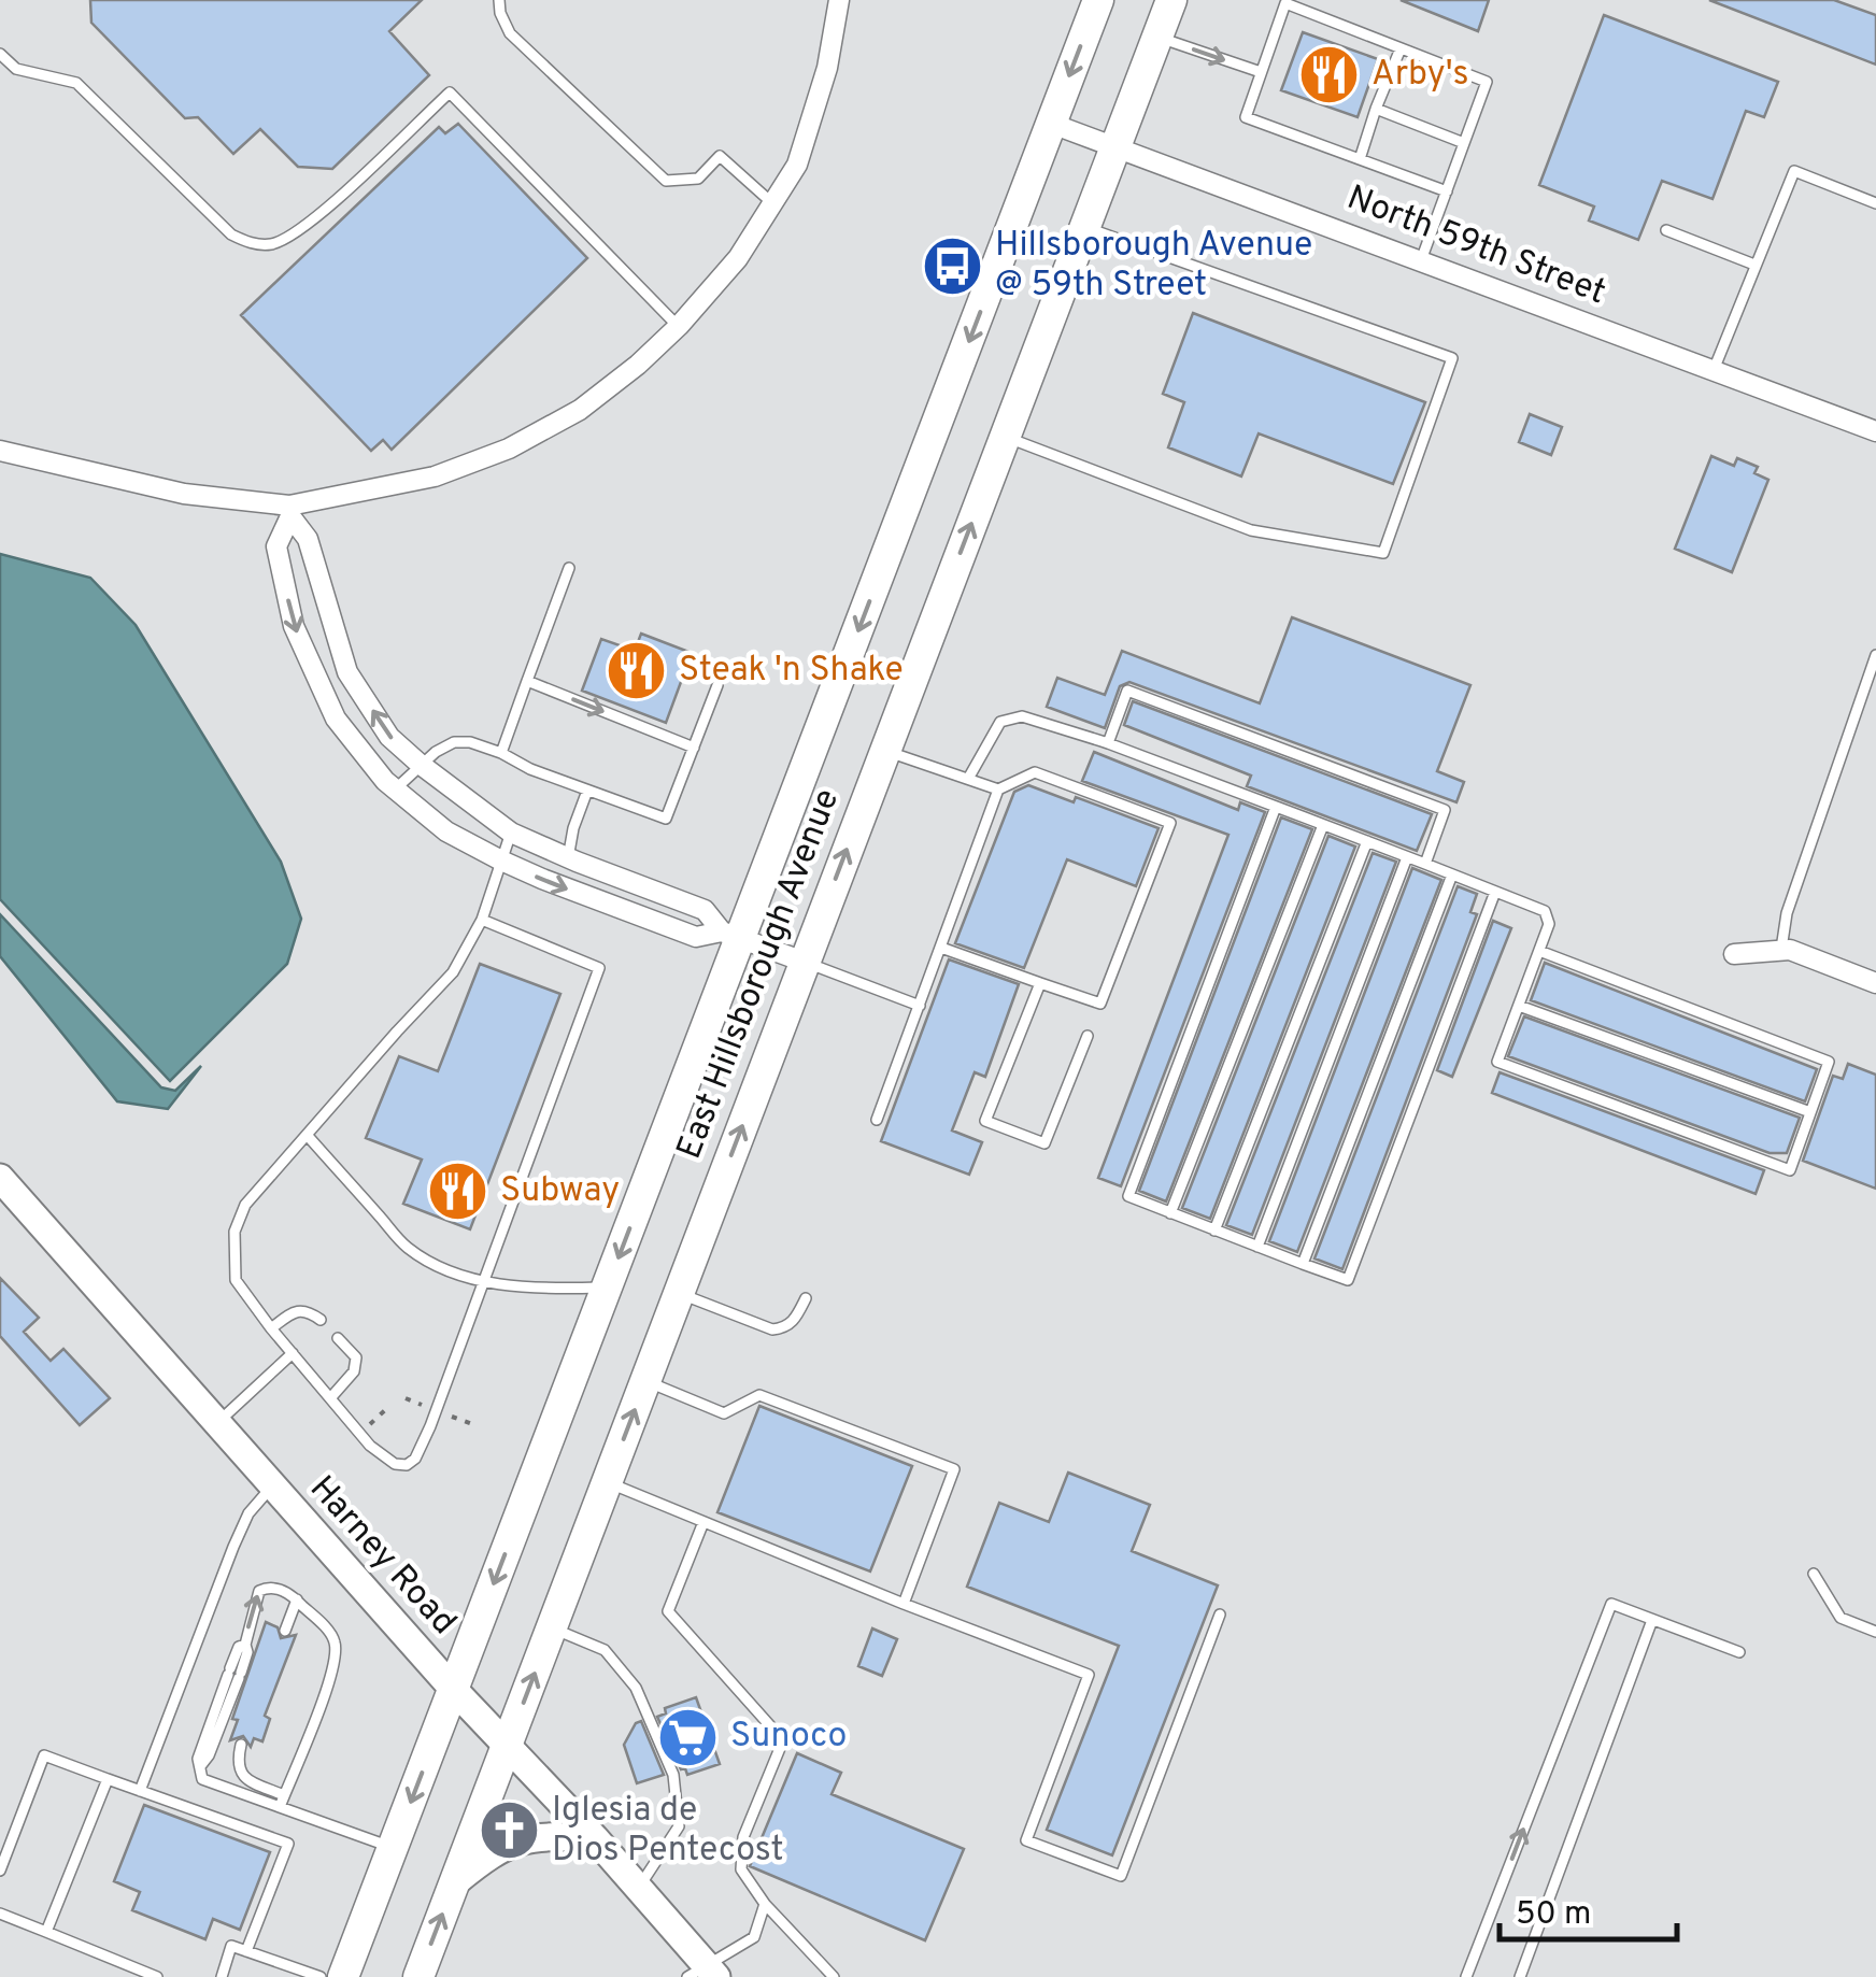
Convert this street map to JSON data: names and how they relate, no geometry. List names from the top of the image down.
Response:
{
  "streets": {
    "main road": ["East Hillsborough Avenue"],
    "street": ["North 59th Street", "Harney Road"]
  },
  "crossings": [
    ["North 59th Street", "East Hillsborough Avenue"],
    ["East Hillsborough Avenue", "Harney Road"]
  ],
  "places": {
    "restaurant": ["Arby's", "Steak 'n Shake", "Subway"],
    "bus stop": ["Hillsborough Avenue @ 59th Street"],
    "supermarket": ["Sunoco"],
    "church": ["Iglesia de Dios Pentecost"]
  },
  "scale_bar": "50 m"
}
